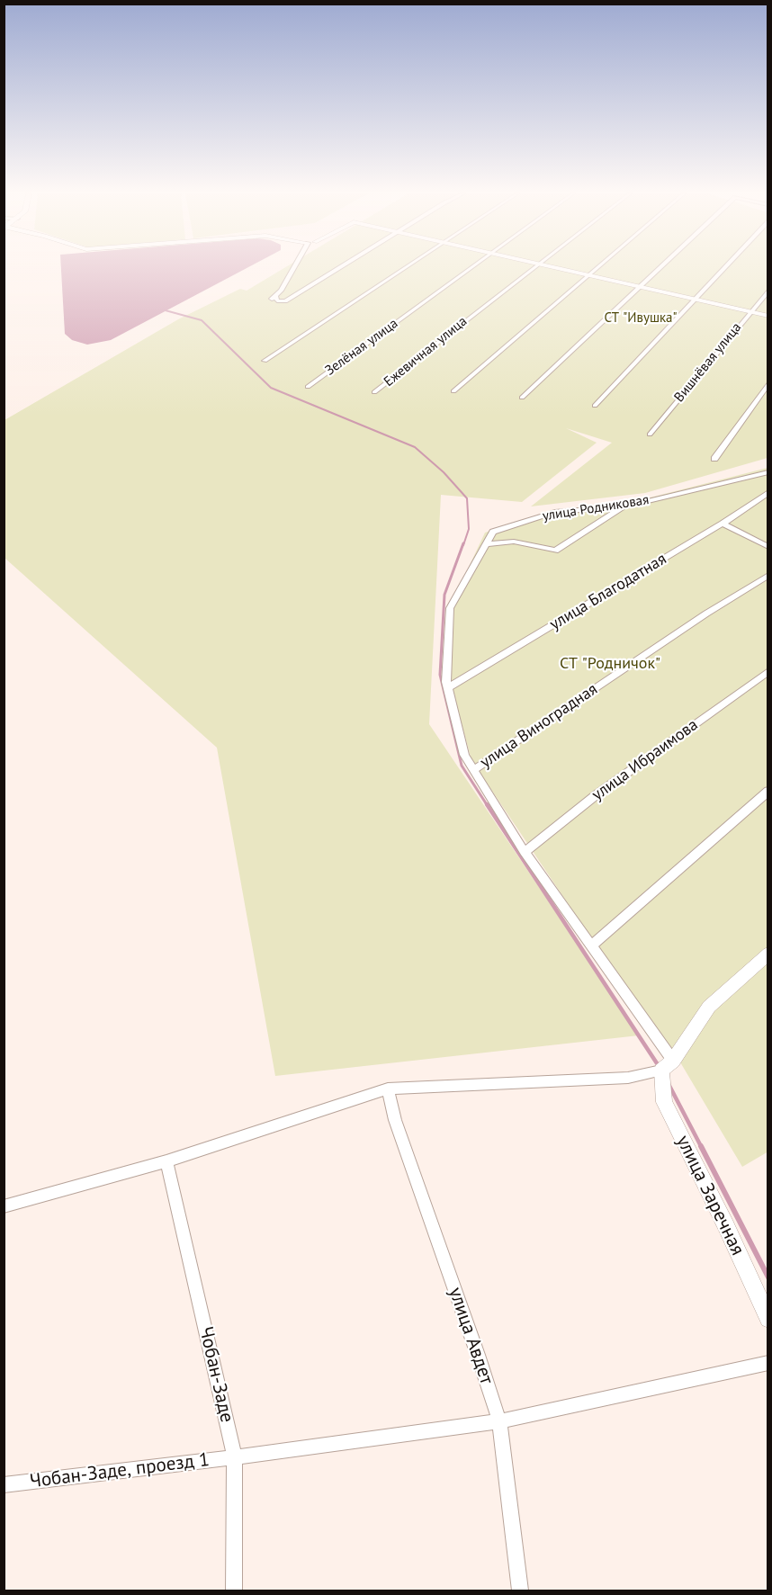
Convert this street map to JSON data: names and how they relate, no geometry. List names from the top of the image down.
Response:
{
  "streets": {
    "street": [
      "Зелёная улица",
      "Ежевичная улица",
      "Вишнёвая улица",
      "улица Родниковая",
      "улица Благодатная",
      "улица Виноградная",
      "улица Ибраимова",
      "улица Заречная",
      "улица Авдет",
      "Чобан-Заде",
      "Чобан-Заде, проезд 1"
    ]
  },
  "crossings": [
    ["улица Родниковая", "улица Благодатная"],
    ["улица Родниковая", "улица Виноградная"],
    ["улица Родниковая", "улица Ибраимова"],
    ["улица Родниковая", "улица Заречная"],
    ["улица Авдет", "Чобан-Заде, проезд 1"],
    ["Чобан-Заде", "Чобан-Заде, проезд 1"]
  ],
  "parks": ["СТ \"Ивушка\"", "СТ \"Родничок\""]
}
